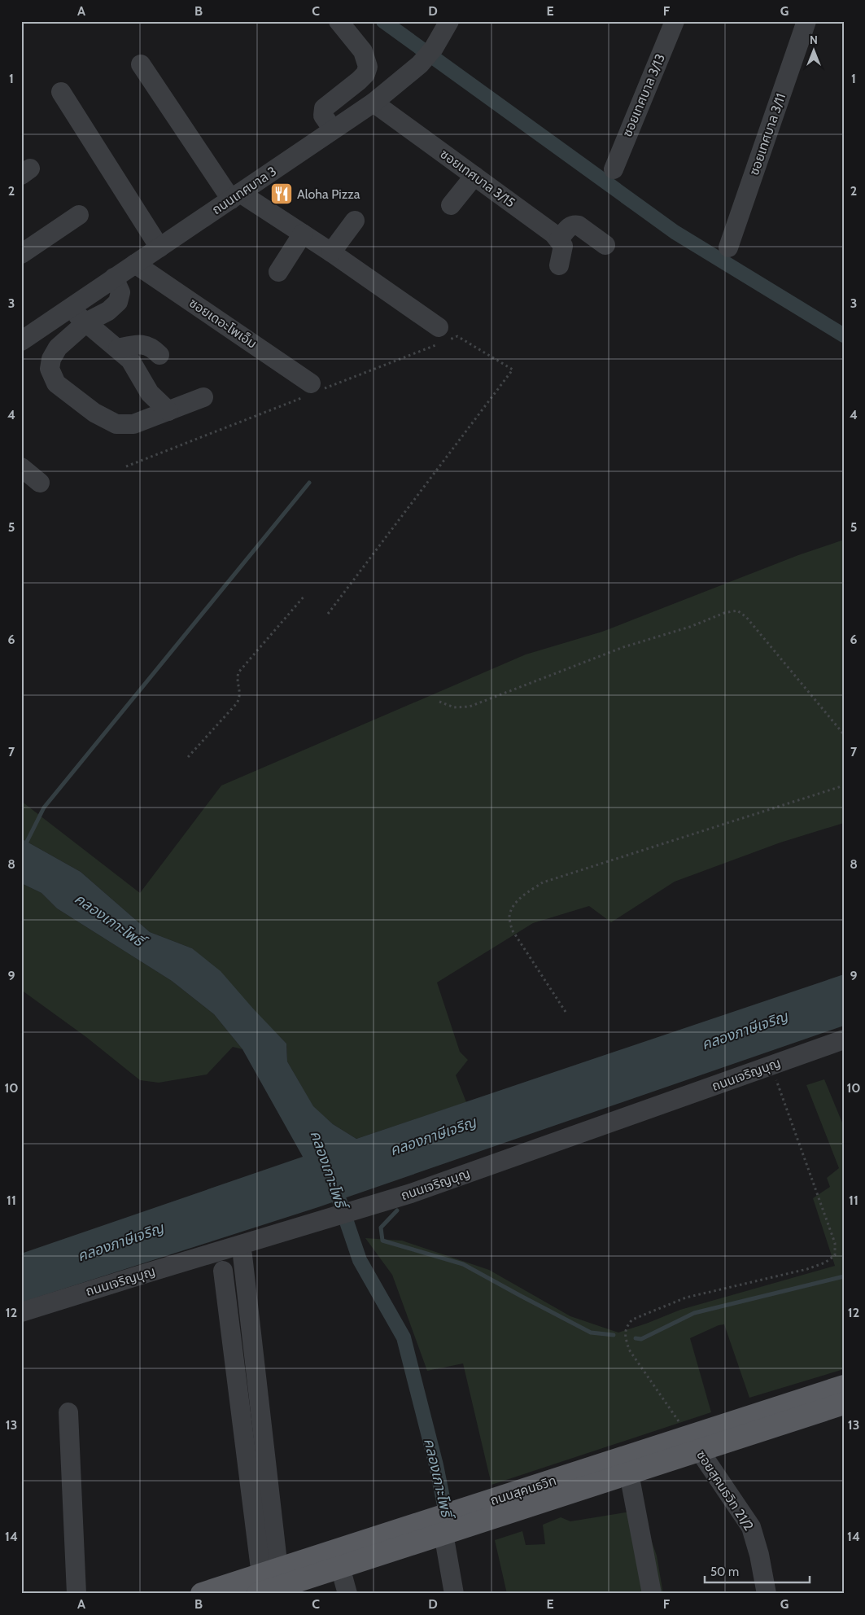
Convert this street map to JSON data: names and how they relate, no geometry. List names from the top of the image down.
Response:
{
  "streets": {
    "main road": ["ถนนสุคนธวิท"],
    "street": [
      "ซอยเทศบาล 3/13",
      "ซอยเทศบาล 3/11",
      "ซอยเทศบาล 3/15",
      "ถนนเทศบาล 3",
      "ซอยเดอะโพเอ็ม",
      "ถนนเจริญบุญ",
      "ซอยสุคนธวิท 21/2"
    ]
  },
  "crossings": [
    ["ซอยเทศบาล 3/15", "ถนนเทศบาล 3"],
    ["ถนนเทศบาล 3", "ซอยเดอะโพเอ็ม"],
    ["ถนนสุคนธวิท", "ซอยสุคนธวิท 21/2"]
  ],
  "water": ["คลองเกาะโพธิ์", "คลองภาษีเจริญ"],
  "places": {
    "restaurant": ["Aloha Pizza"]
  },
  "scale_bar": "50 m",
  "north": "top",
  "grid": {
    "columns": [
      "A",
      "B",
      "C",
      "D",
      "E",
      "F",
      "G"
    ],
    "rows": [
      "1",
      "2",
      "3",
      "4",
      "5",
      "6",
      "7",
      "8",
      "9",
      "10",
      "11",
      "12",
      "13",
      "14"
    ]
  }
}
